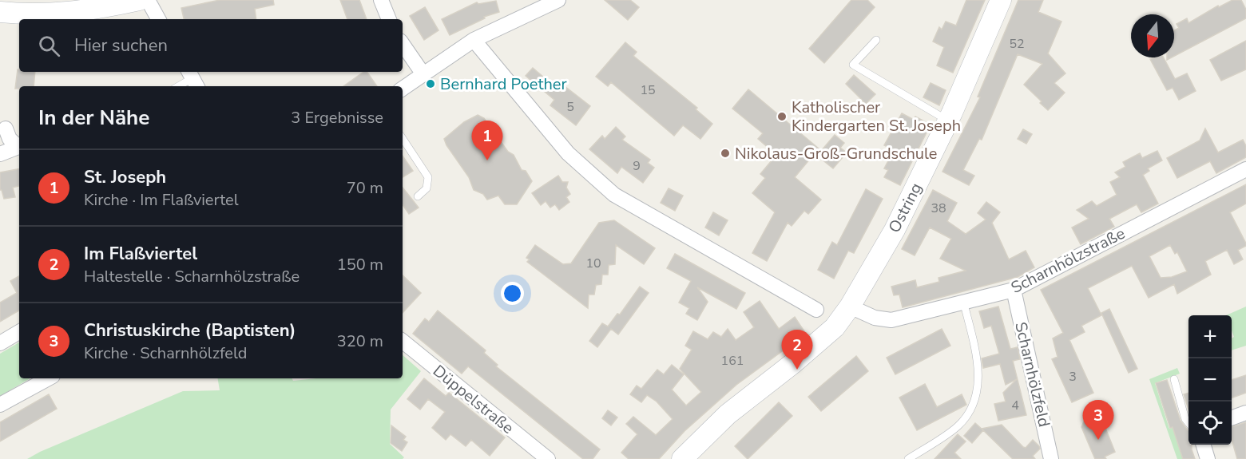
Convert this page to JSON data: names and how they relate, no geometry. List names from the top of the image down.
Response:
{
  "streets": {
    "main road": ["Ostring"],
    "street": ["Scharnhölzstraße", "Scharnhölzfeld", "Düppelstraße"]
  },
  "crossings": [
    ["Ostring", "Scharnhölzstraße"],
    ["Scharnhölzstraße", "Scharnhölzfeld"]
  ],
  "places": ["Bernhard Poether", "Katholischer Kindergarten St. Joseph", "Nikolaus-Groß-Grundschule"],
  "house_numbers": [
    "52",
    "15",
    "5",
    "9",
    "38",
    "10",
    "161",
    "3",
    "4"
  ],
  "north": "bottom",
  "page": {
    "search": "Hier suchen",
    "heading": ["In der Nähe", "3 Ergebnisse"],
    "pins": ["1", "2", "3"],
    "list": [
      {
        "mark": "1",
        "name": "St. Joseph",
        "note": "Kirche · Im Flaßviertel",
        "value": "70 m"
      },
      {
        "mark": "2",
        "name": "Im Flaßviertel",
        "note": "Haltestelle · Scharnhölzstraße",
        "value": "150 m"
      },
      {
        "mark": "3",
        "name": "Christuskirche (Baptisten)",
        "note": "Kirche · Scharnhölzfeld",
        "value": "320 m"
      }
    ],
    "map_buttons": ["+", "−"]
  }
}
